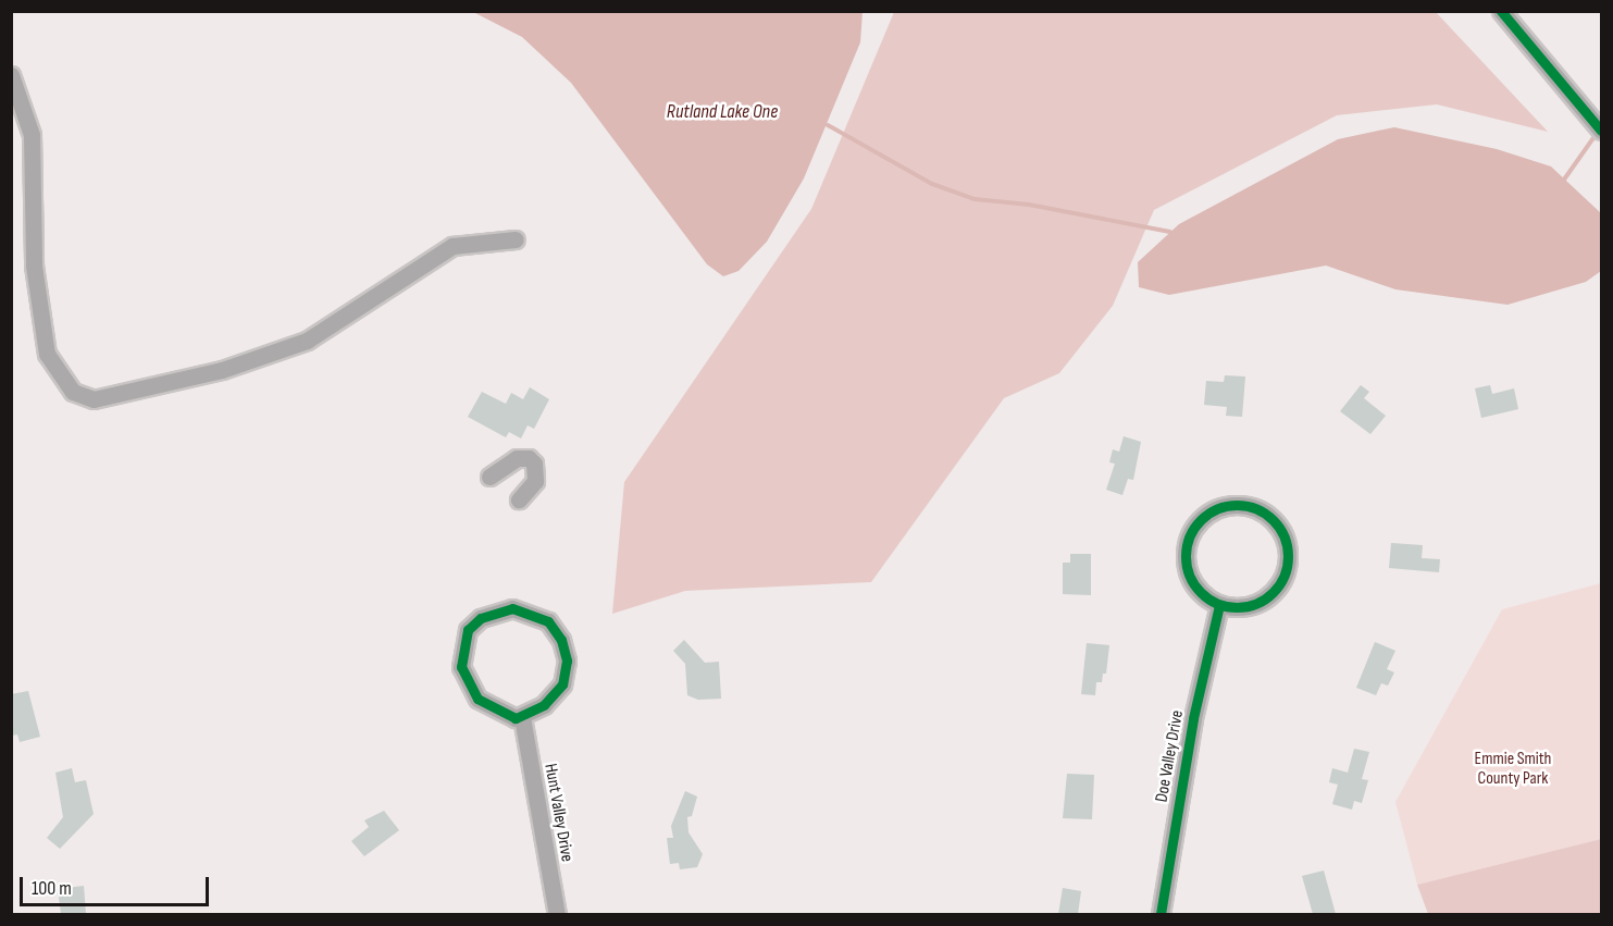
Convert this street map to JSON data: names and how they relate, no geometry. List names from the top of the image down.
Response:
{
  "streets": {
    "street": ["Doe Valley Drive", "Hunt Valley Drive"]
  },
  "water": ["Rutland Lake One"],
  "parks": ["Emmie Smith County Park"],
  "scale_bar": "100 m"
}
